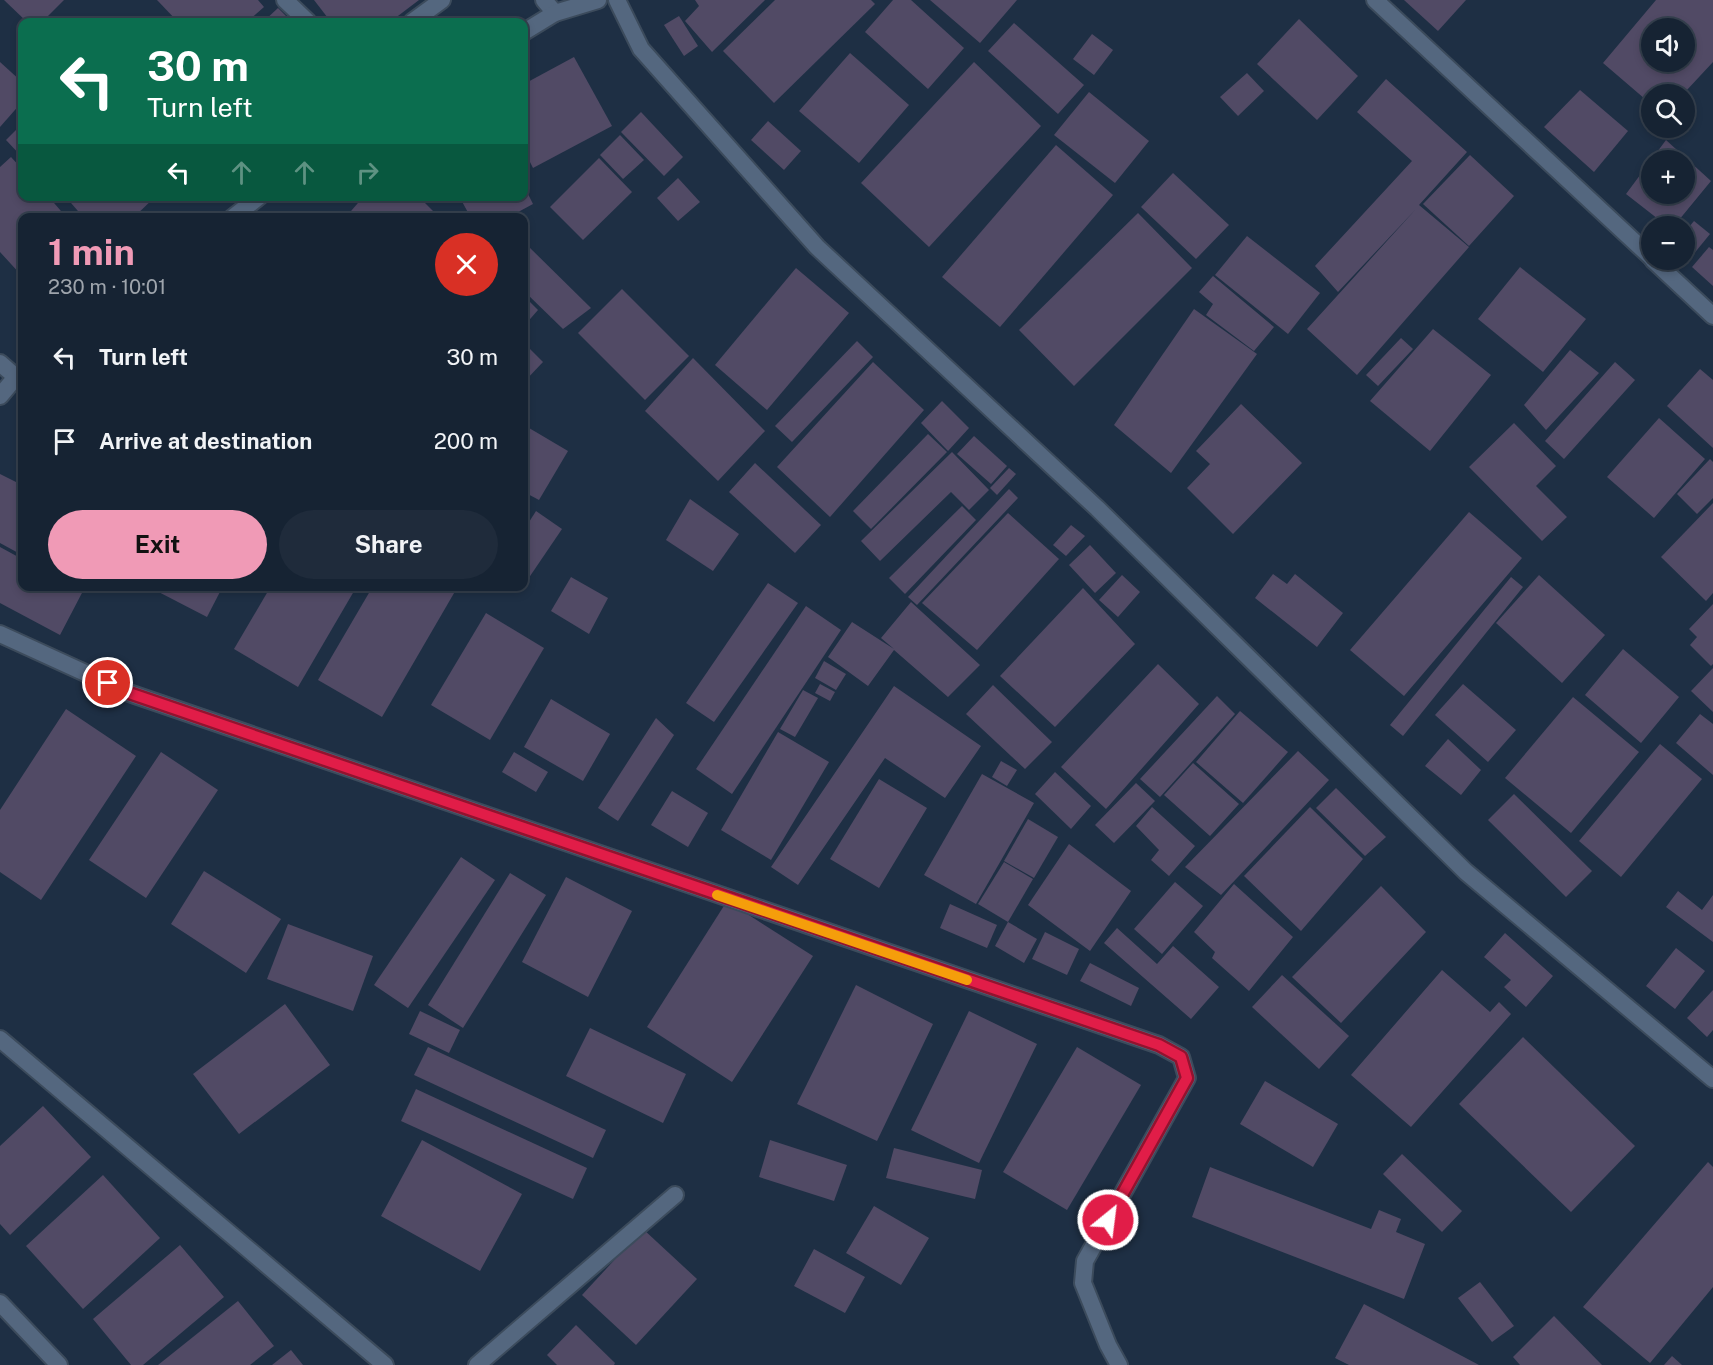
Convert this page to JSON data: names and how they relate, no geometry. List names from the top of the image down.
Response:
{
  "page": {
    "map_buttons": ["+", "−"],
    "turn": ["30 m", "Turn left"],
    "heading": ["1 min", "230 m · 10:01"],
    "list": [
      {
        "name": "Turn left",
        "value": "30 m"
      },
      {
        "name": "Arrive at destination",
        "value": "200 m"
      }
    ],
    "buttons": ["Exit", "Share"]
  }
}
